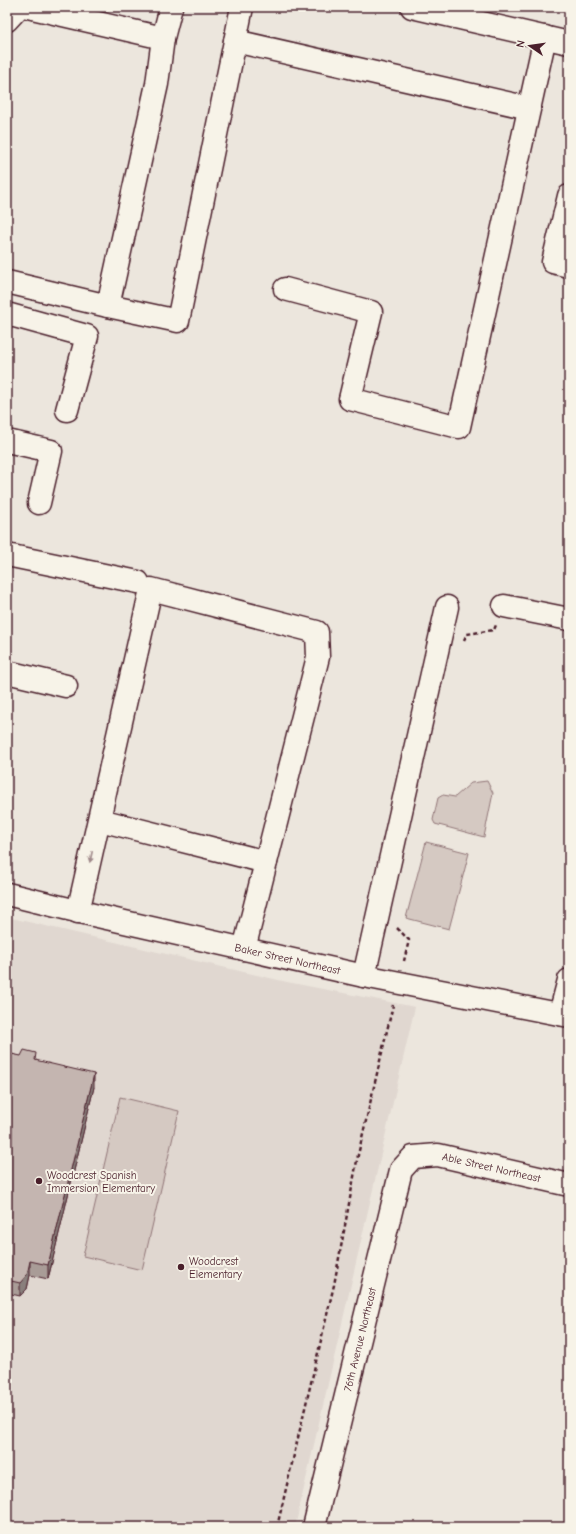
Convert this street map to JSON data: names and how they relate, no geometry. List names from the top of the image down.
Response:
{
  "streets": {
    "street": ["Baker Street Northeast", "Able Street Northeast", "76th Avenue Northeast"]
  },
  "crossings": [
    ["Able Street Northeast", "76th Avenue Northeast"]
  ],
  "places": ["Woodcrest Spanish Immersion Elementary", "Woodcrest Elementary"],
  "north": "left"
}
